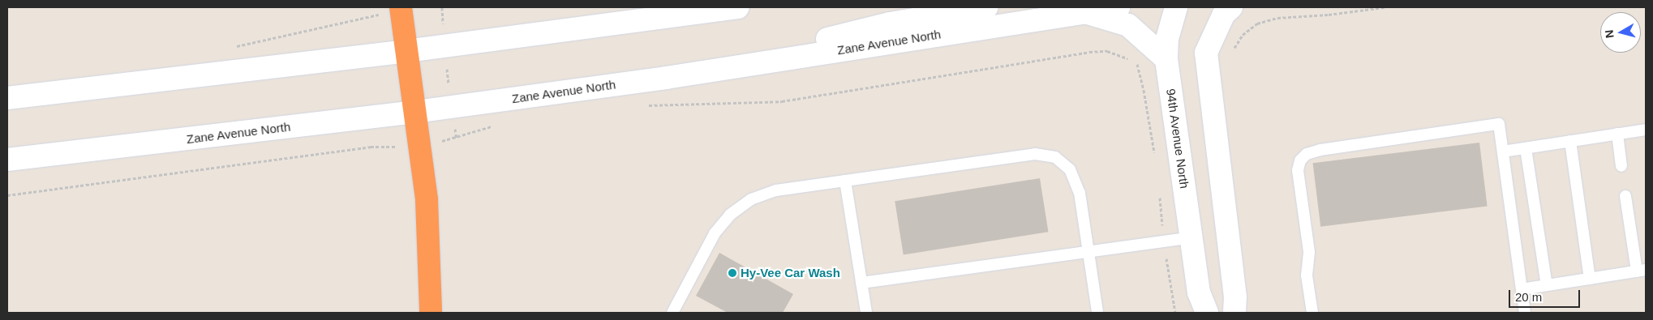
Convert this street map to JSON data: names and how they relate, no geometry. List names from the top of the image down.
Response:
{
  "streets": {
    "main road": ["Zane Avenue North", "94th Avenue North"]
  },
  "places": ["Hy-Vee Car Wash"],
  "scale_bar": "20 m",
  "north": "left"
}
